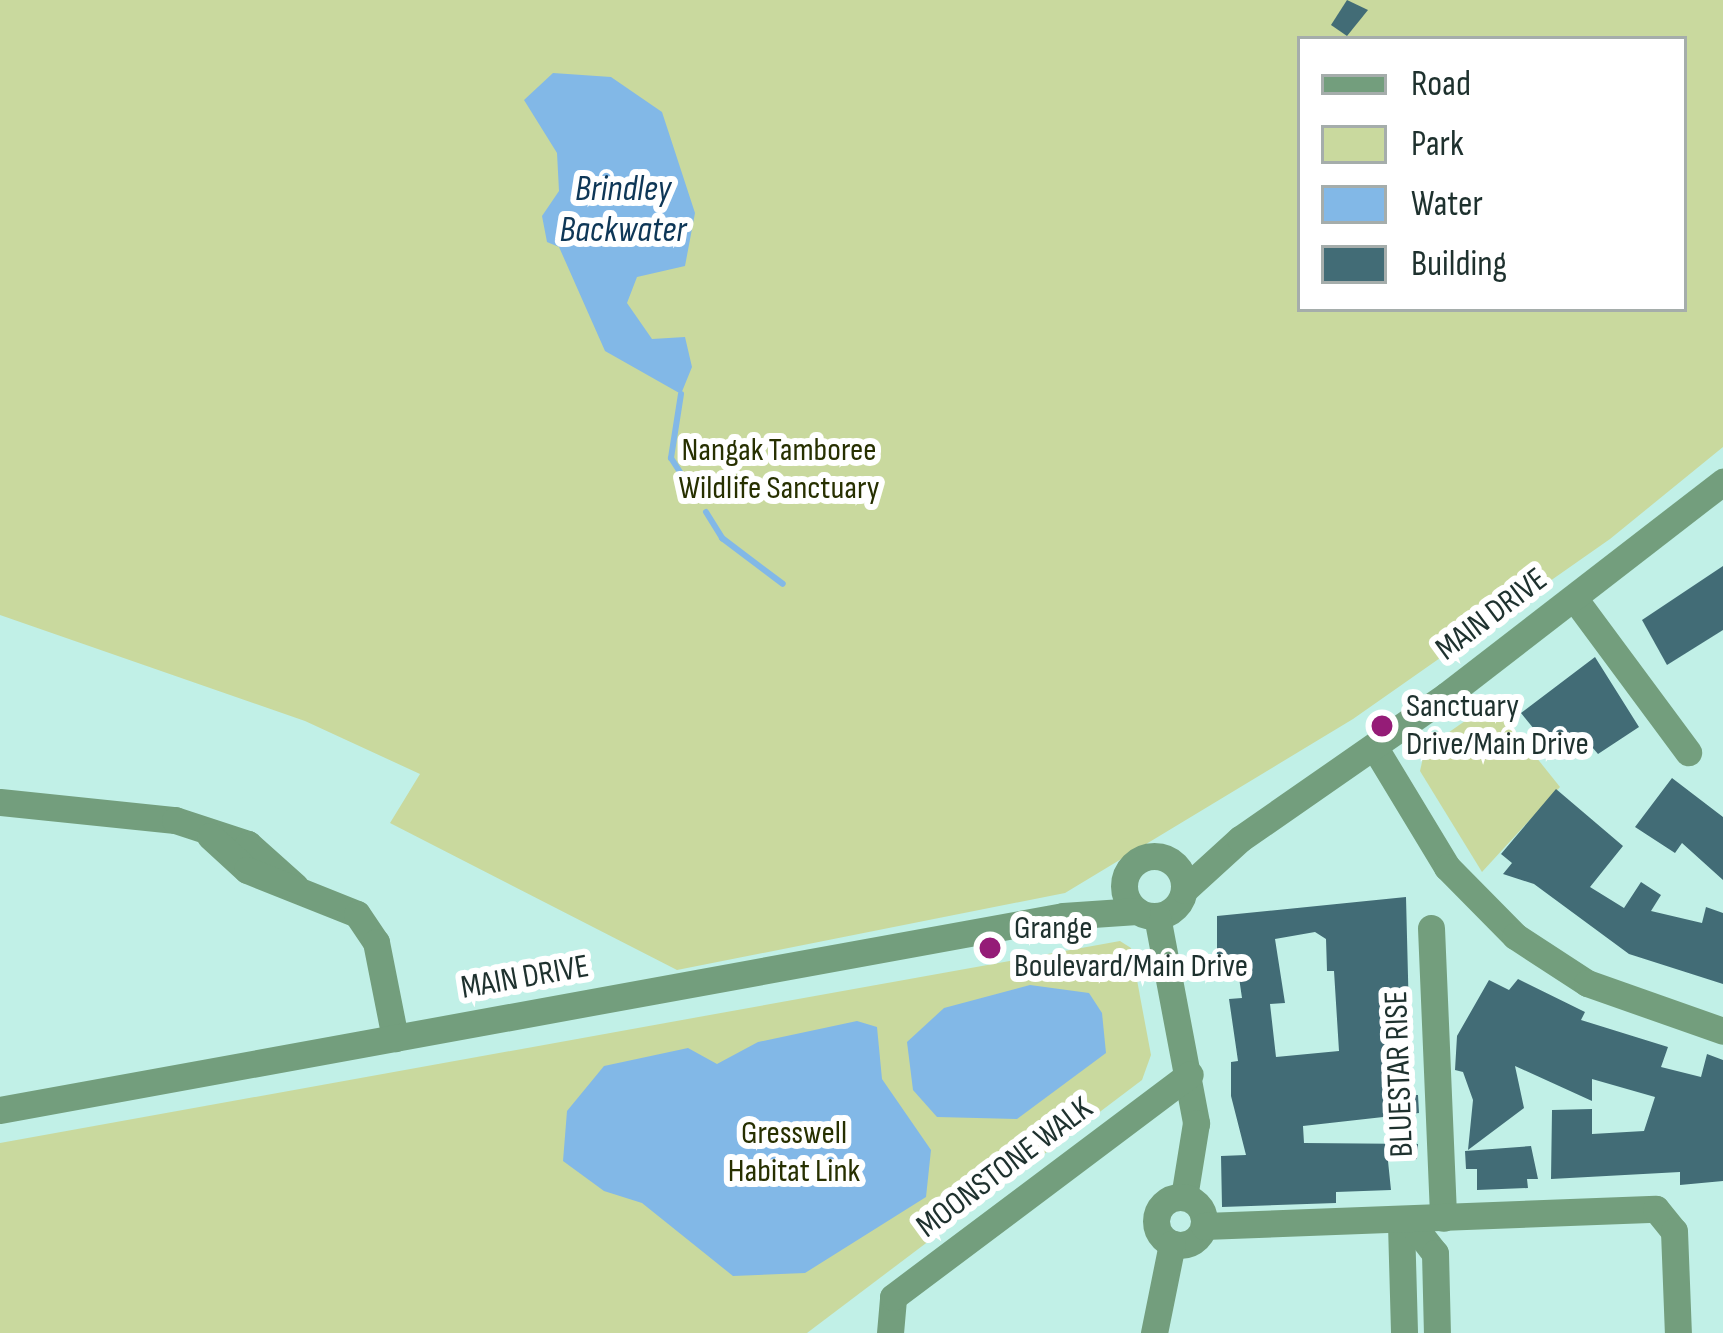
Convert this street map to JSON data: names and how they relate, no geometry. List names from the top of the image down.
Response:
{
  "streets": {
    "street": ["MAIN DRIVE", "BLUESTAR RISE", "MOONSTONE WALK"]
  },
  "water": ["Brindley Backwater"],
  "parks": ["Nangak Tamboree Wildlife Sanctuary", "Gresswell Habitat Link"],
  "places": ["Sanctuary Drive/Main Drive", "Grange Boulevard/Main Drive"],
  "legend": [
    "Road",
    "Park",
    "Water",
    "Building"
  ]
}
